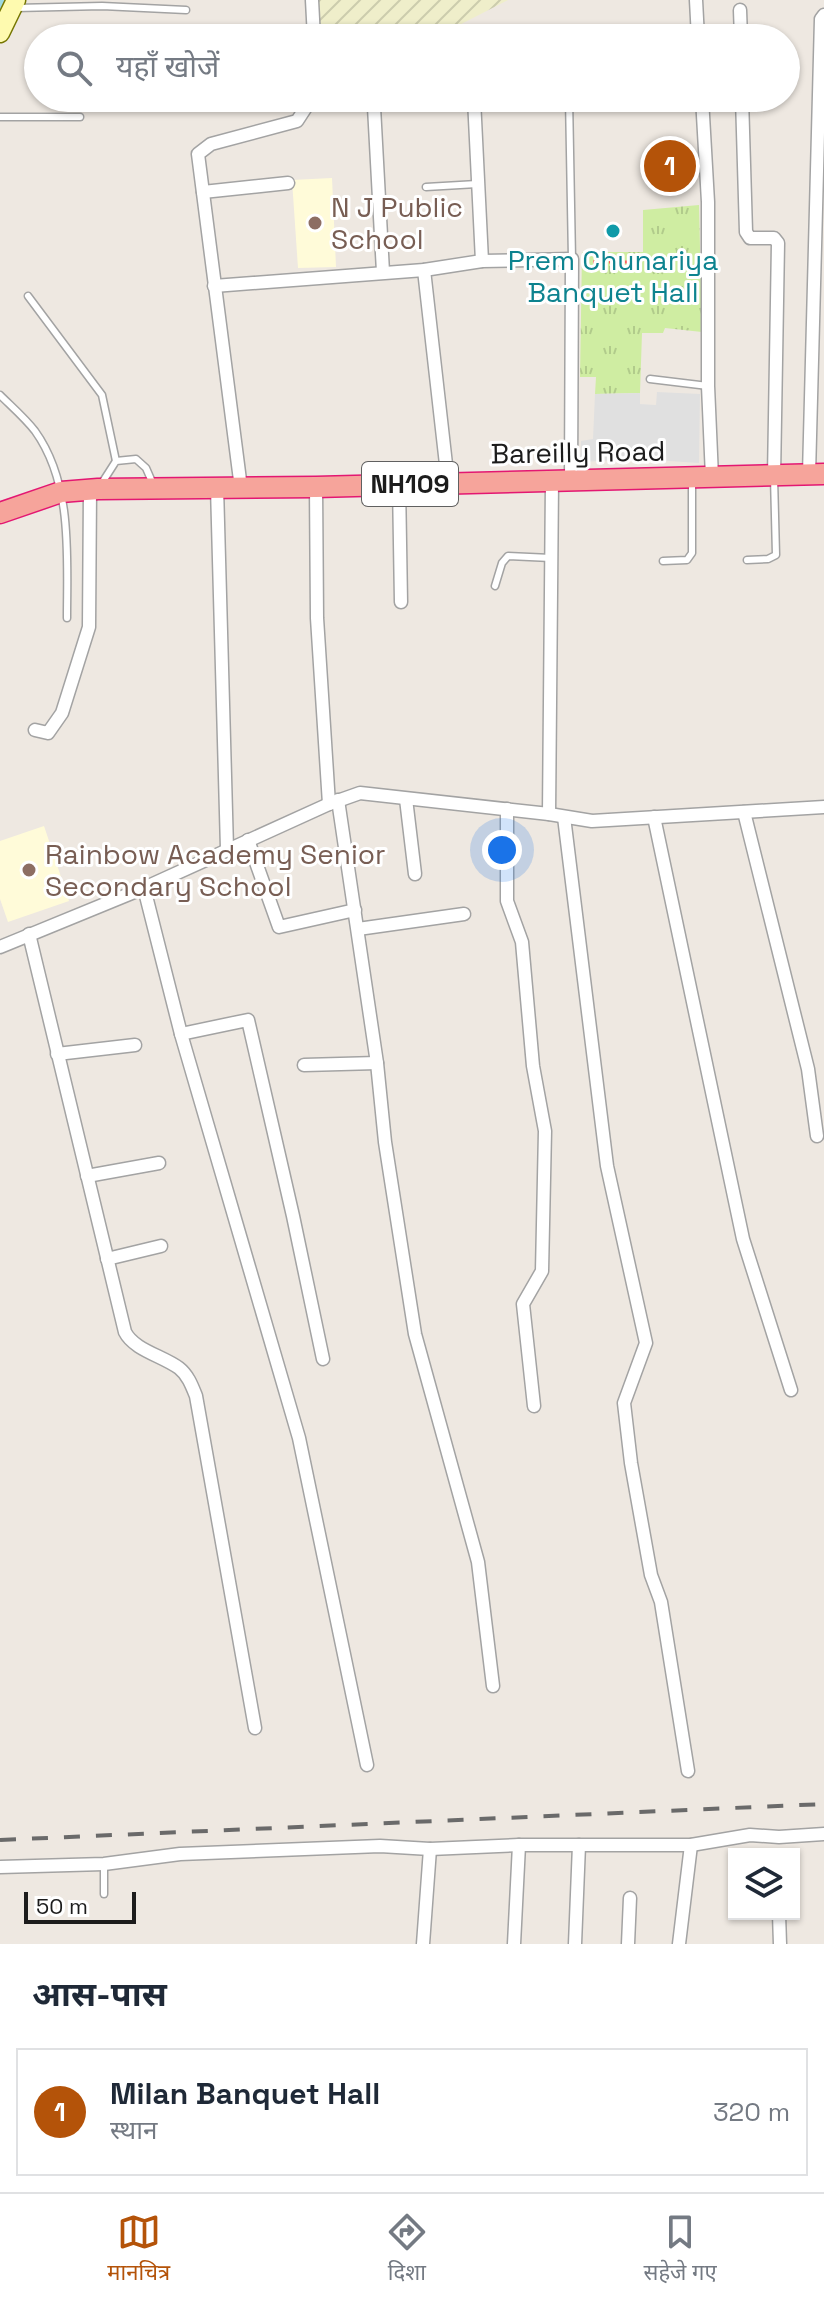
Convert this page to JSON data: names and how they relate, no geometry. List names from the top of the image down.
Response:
{
  "streets": {
    "highway": ["Bareilly Road", "NH109"]
  },
  "places": ["N J Public School", "Prem Chunariya Banquet Hall", "Rainbow Academy Senior Secondary School"],
  "scale_bar": "50 m",
  "page": {
    "search": "यहाँ खोजें",
    "pins": "1",
    "scale": "50 m",
    "heading": "आस-पास",
    "list": [
      {
        "mark": "1",
        "name": "Milan Banquet Hall",
        "note": "स्थान",
        "value": "320 m"
      }
    ],
    "nav": ["मानचित्र", "दिशा", "सहेजे गए"]
  }
}
